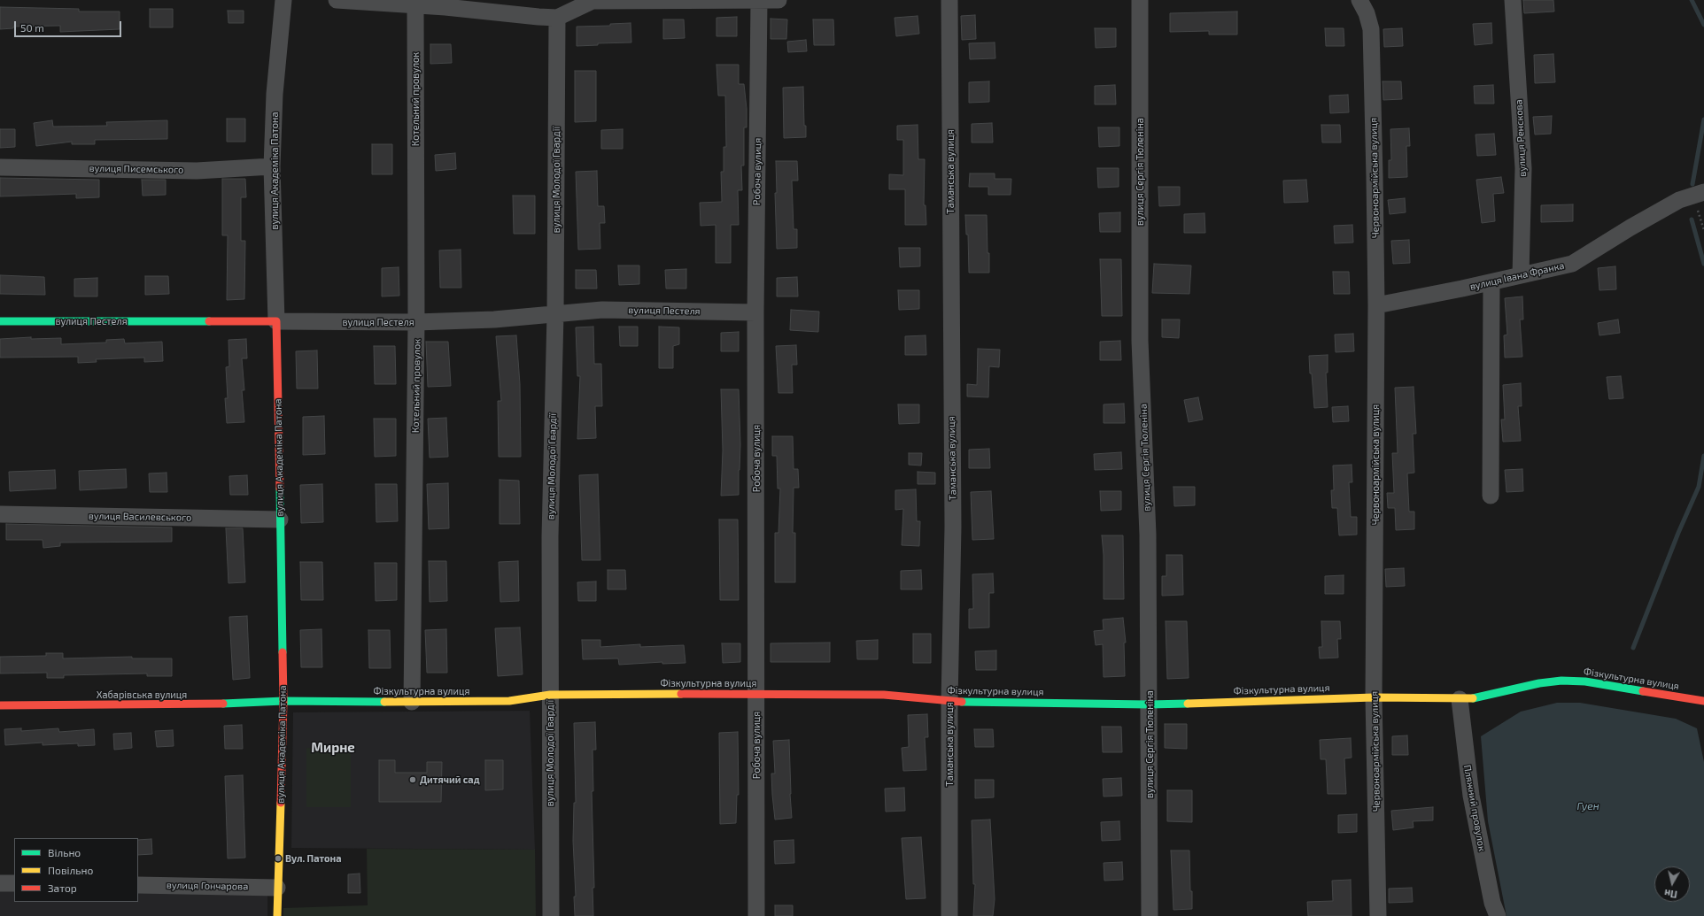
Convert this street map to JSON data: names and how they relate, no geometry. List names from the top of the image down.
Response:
{
  "streets": {
    "street": [
      "Котельний провулок",
      "вулиця Ренскова",
      "вулиця Писемського",
      "вулиця Академіка Патона",
      "Робоча вулиця",
      "Таманська вулиця",
      "вулиця Сергія Тюленіна",
      "Червоноармійська вулиця",
      "вулиця Молодої Гвардії",
      "вулиця Івана Франка",
      "вулиця Пестеля",
      "вулиця Василевського",
      "Фізкультурна вулиця",
      "Хабарівська вулиця",
      "Пляжний провулок",
      "вулиця Гончарова"
    ]
  },
  "crossings": [
    ["Котельний провулок", "вулиця Пестеля"],
    ["Котельний провулок", "Фізкультурна вулиця"],
    ["вулиця Ренскова", "вулиця Івана Франка"],
    ["вулиця Писемського", "вулиця Академіка Патона"],
    ["вулиця Академіка Патона", "вулиця Пестеля"],
    ["вулиця Академіка Патона", "вулиця Василевського"],
    ["вулиця Академіка Патона", "Фізкультурна вулиця"],
    ["вулиця Академіка Патона", "Хабарівська вулиця"],
    ["вулиця Академіка Патона", "вулиця Гончарова"],
    ["Робоча вулиця", "вулиця Пестеля"],
    ["Робоча вулиця", "Фізкультурна вулиця"],
    ["Таманська вулиця", "Фізкультурна вулиця"],
    ["вулиця Сергія Тюленіна", "Фізкультурна вулиця"],
    ["Червоноармійська вулиця", "вулиця Івана Франка"],
    ["Червоноармійська вулиця", "Фізкультурна вулиця"],
    ["вулиця Молодої Гвардії", "вулиця Пестеля"],
    ["вулиця Молодої Гвардії", "Фізкультурна вулиця"],
    ["Фізкультурна вулиця", "Хабарівська вулиця"],
    ["Фізкультурна вулиця", "Пляжний провулок"]
  ],
  "districts": ["Мирне"],
  "water": ["Гуен"],
  "places": ["Дитячий сад", "Вул. Патона"],
  "legend": ["Вільно", "Повільно", "Затор"],
  "scale_bar": "50 m",
  "north": "bottom"
}
